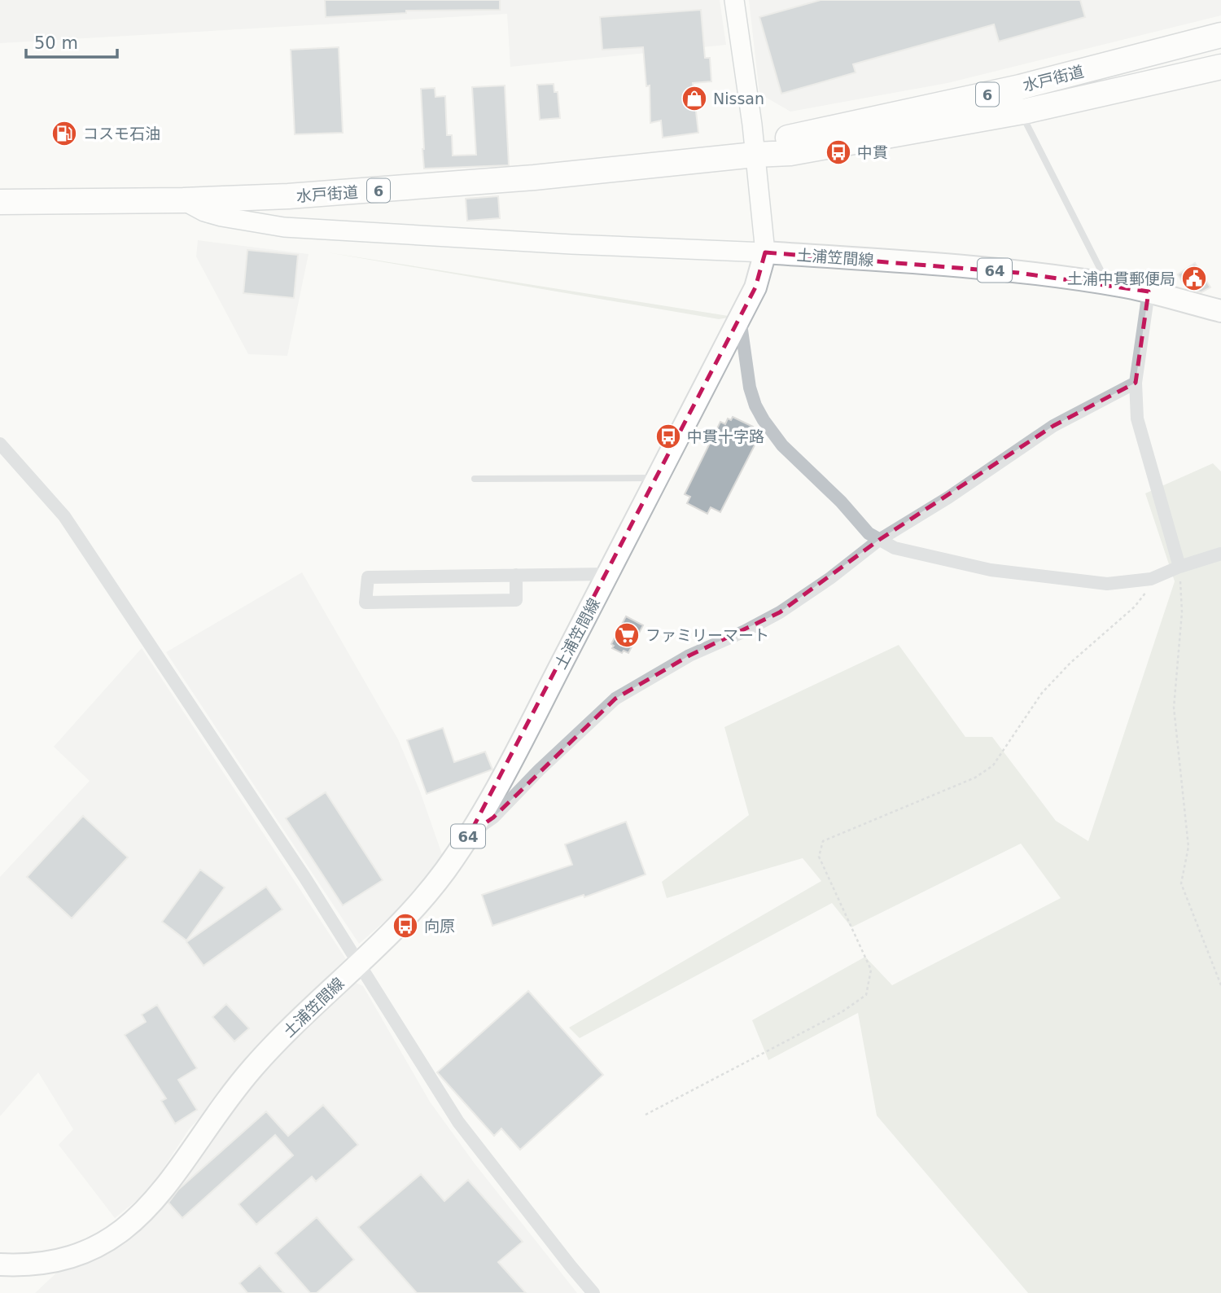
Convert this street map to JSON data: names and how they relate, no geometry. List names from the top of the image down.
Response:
{
  "streets": {
    "highway": ["水戸街道", "6"],
    "main road": ["土浦笠間線", "64"]
  },
  "places": {
    "shop": ["Nissan"],
    "fuel station": ["コスモ石油"],
    "bus stop": ["中貫", "中貫十字路", "向原"],
    "public building": ["土浦中貫郵便局"],
    "supermarket": ["ファミリーマート"]
  },
  "scale_bar": "50 m"
}
